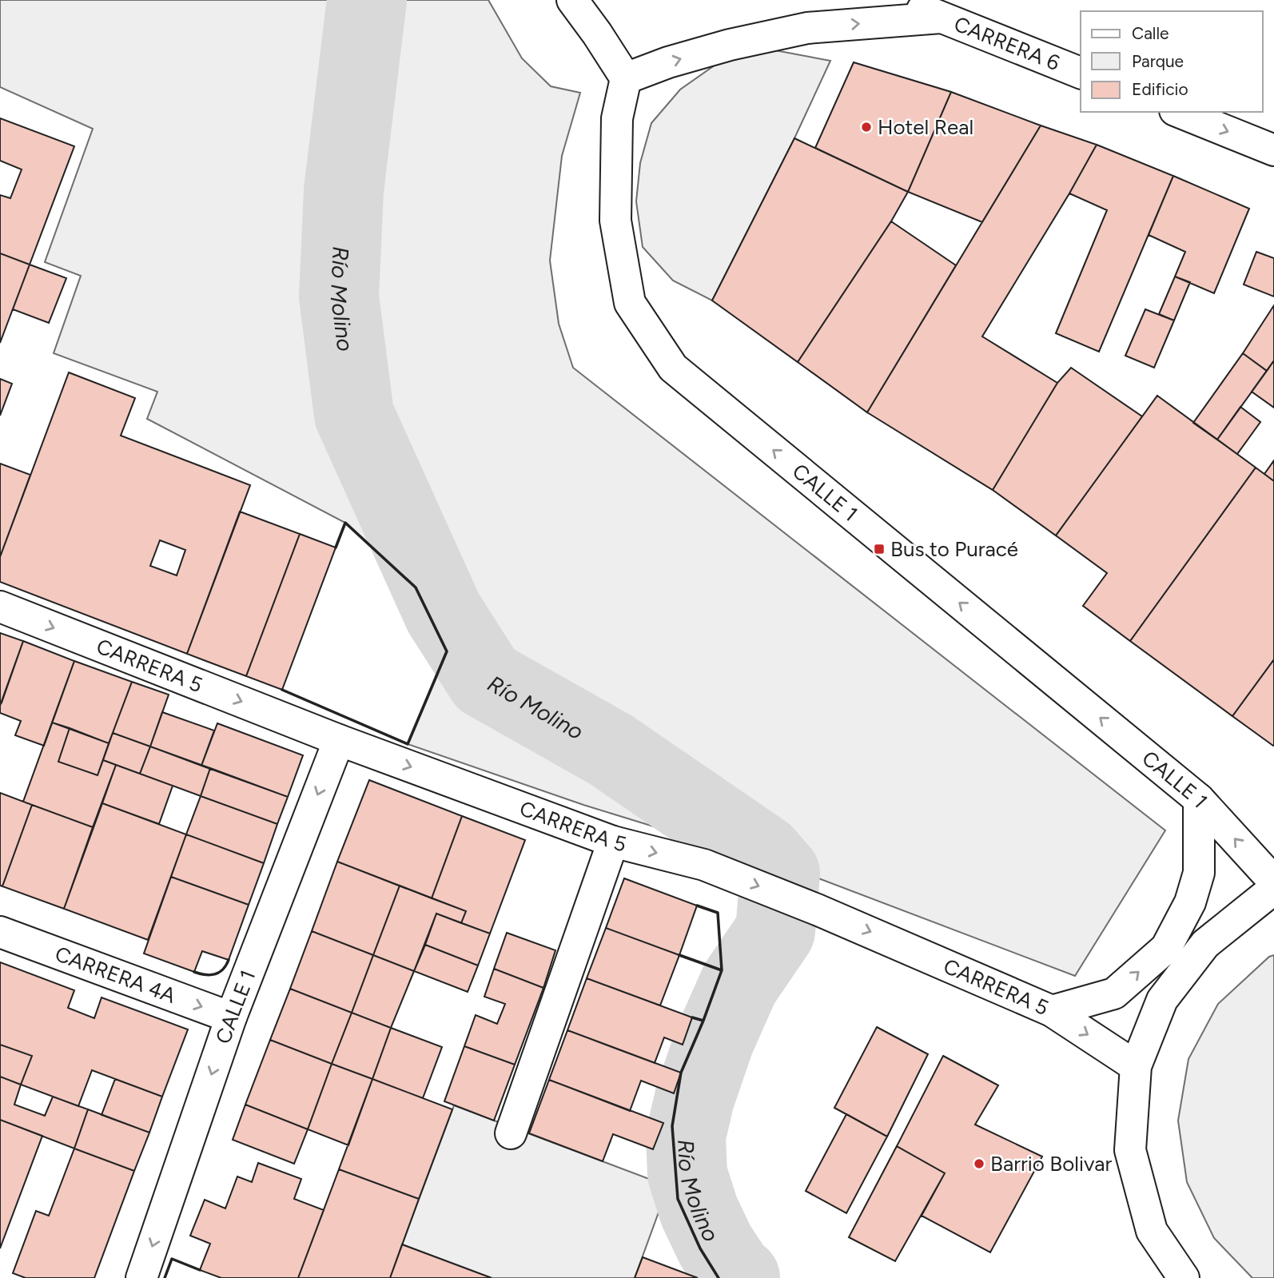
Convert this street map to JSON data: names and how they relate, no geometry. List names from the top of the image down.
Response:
{
  "streets": {
    "street": [
      "CARRERA 6",
      "CALLE 1",
      "CARRERA 5",
      "CARRERA 4A"
    ]
  },
  "crossings": [
    ["CALLE 1", "CARRERA 5"],
    ["CALLE 1", "CARRERA 4A"]
  ],
  "one_way": ["CARRERA 5", "CARRERA 4A"],
  "water": ["Río Molino"],
  "places": {
    "other": ["Hotel Real", "Barrio Bolivar"],
    "transit": ["Bus to Puracé"]
  },
  "legend": ["Calle", "Parque", "Edificio"]
}
